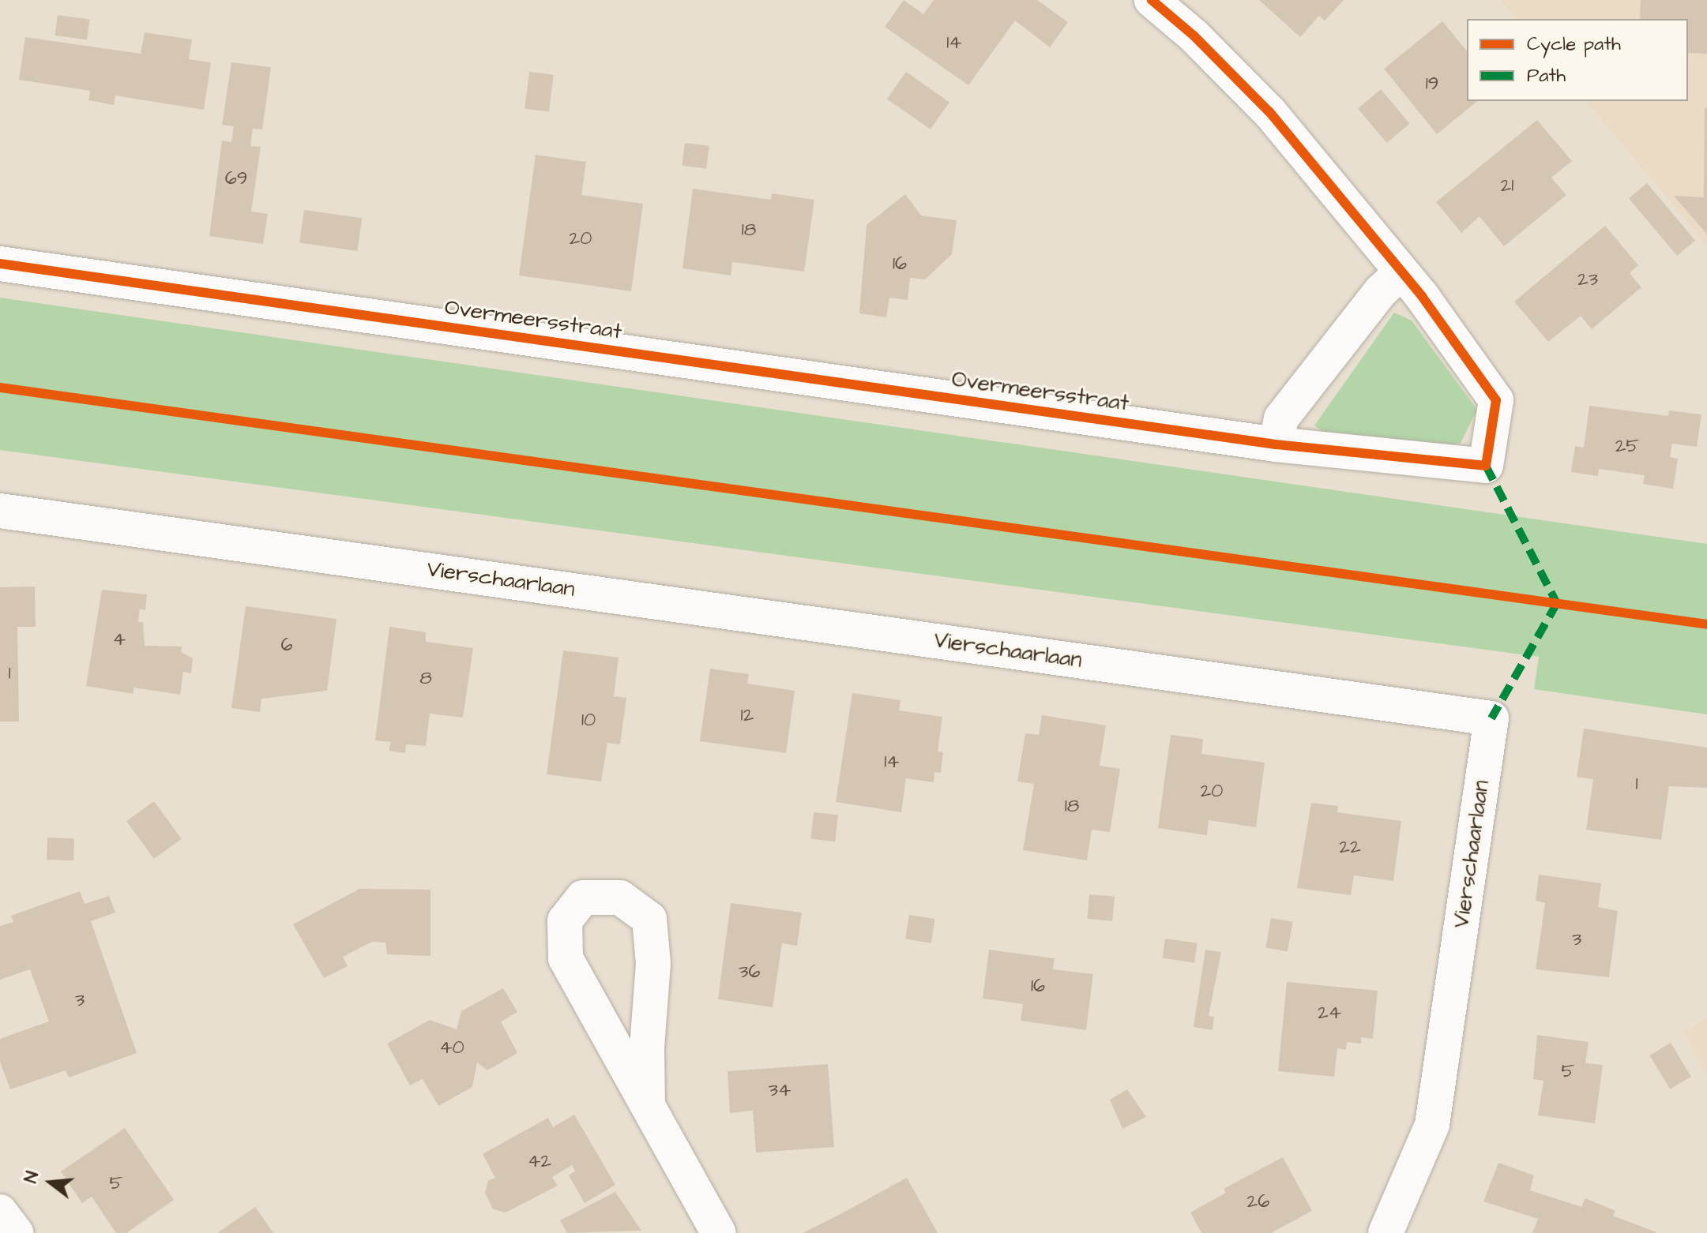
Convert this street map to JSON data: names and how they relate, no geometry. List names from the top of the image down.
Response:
{
  "streets": {
    "street": ["Overmeersstraat", "Vierschaarlaan"]
  },
  "house_numbers": [
    "14",
    "19",
    "69",
    "21",
    "18",
    "20",
    "16",
    "23",
    "25",
    "4",
    "6",
    "1",
    "8",
    "12",
    "10",
    "14",
    "1",
    "20",
    "18",
    "22",
    "3",
    "36",
    "16",
    "3",
    "24",
    "40",
    "5",
    "34",
    "42",
    "5",
    "26"
  ],
  "legend": ["Cycle path", "Path"],
  "north": "left"
}
